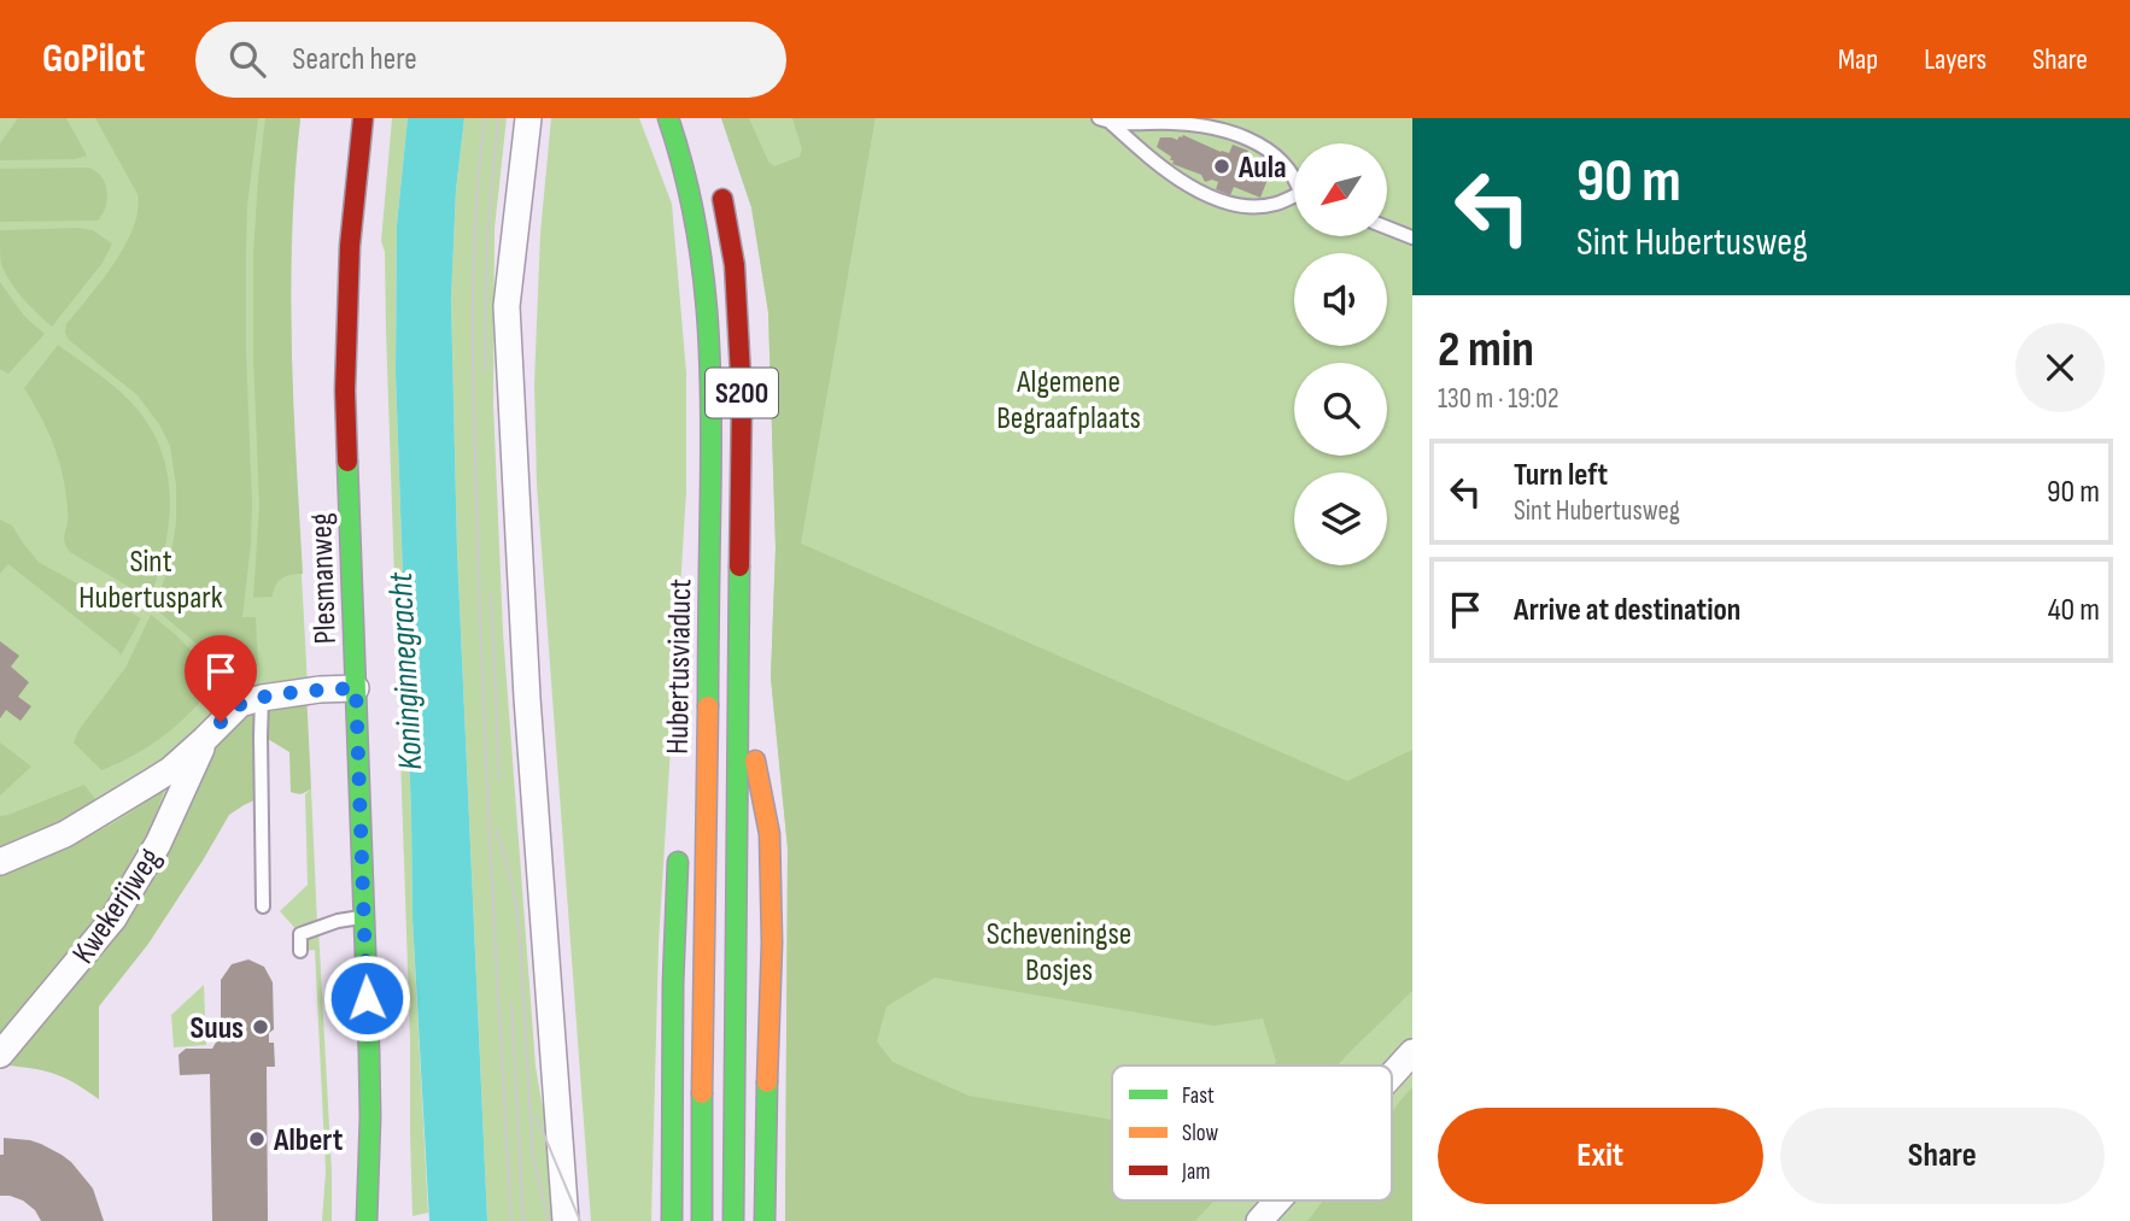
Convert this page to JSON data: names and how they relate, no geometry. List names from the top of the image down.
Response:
{
  "streets": {
    "main road": ["S200", "Plesmanweg", "Hubertusviaduct"],
    "street": ["Kwekerijweg"]
  },
  "water": ["Koninginnegracht"],
  "parks": ["Algemene Begraafplaats", "Sint Hubertuspark", "Scheveningse Bosjes"],
  "places": ["Aula", "Suus", "Albert"],
  "legend": ["Fast", "Slow", "Jam"],
  "north": "bottom left",
  "page": {
    "header": "GoPilot",
    "search": "Search here",
    "nav": ["Map", "Layers", "Share"],
    "turn": ["90 m", "Sint Hubertusweg"],
    "heading": ["2 min", "130 m · 19:02"],
    "list": [
      {
        "name": "Turn left",
        "note": "Sint Hubertusweg",
        "value": "90 m"
      },
      {
        "name": "Arrive at destination",
        "value": "40 m"
      }
    ],
    "buttons": ["Exit", "Share"]
  }
}
